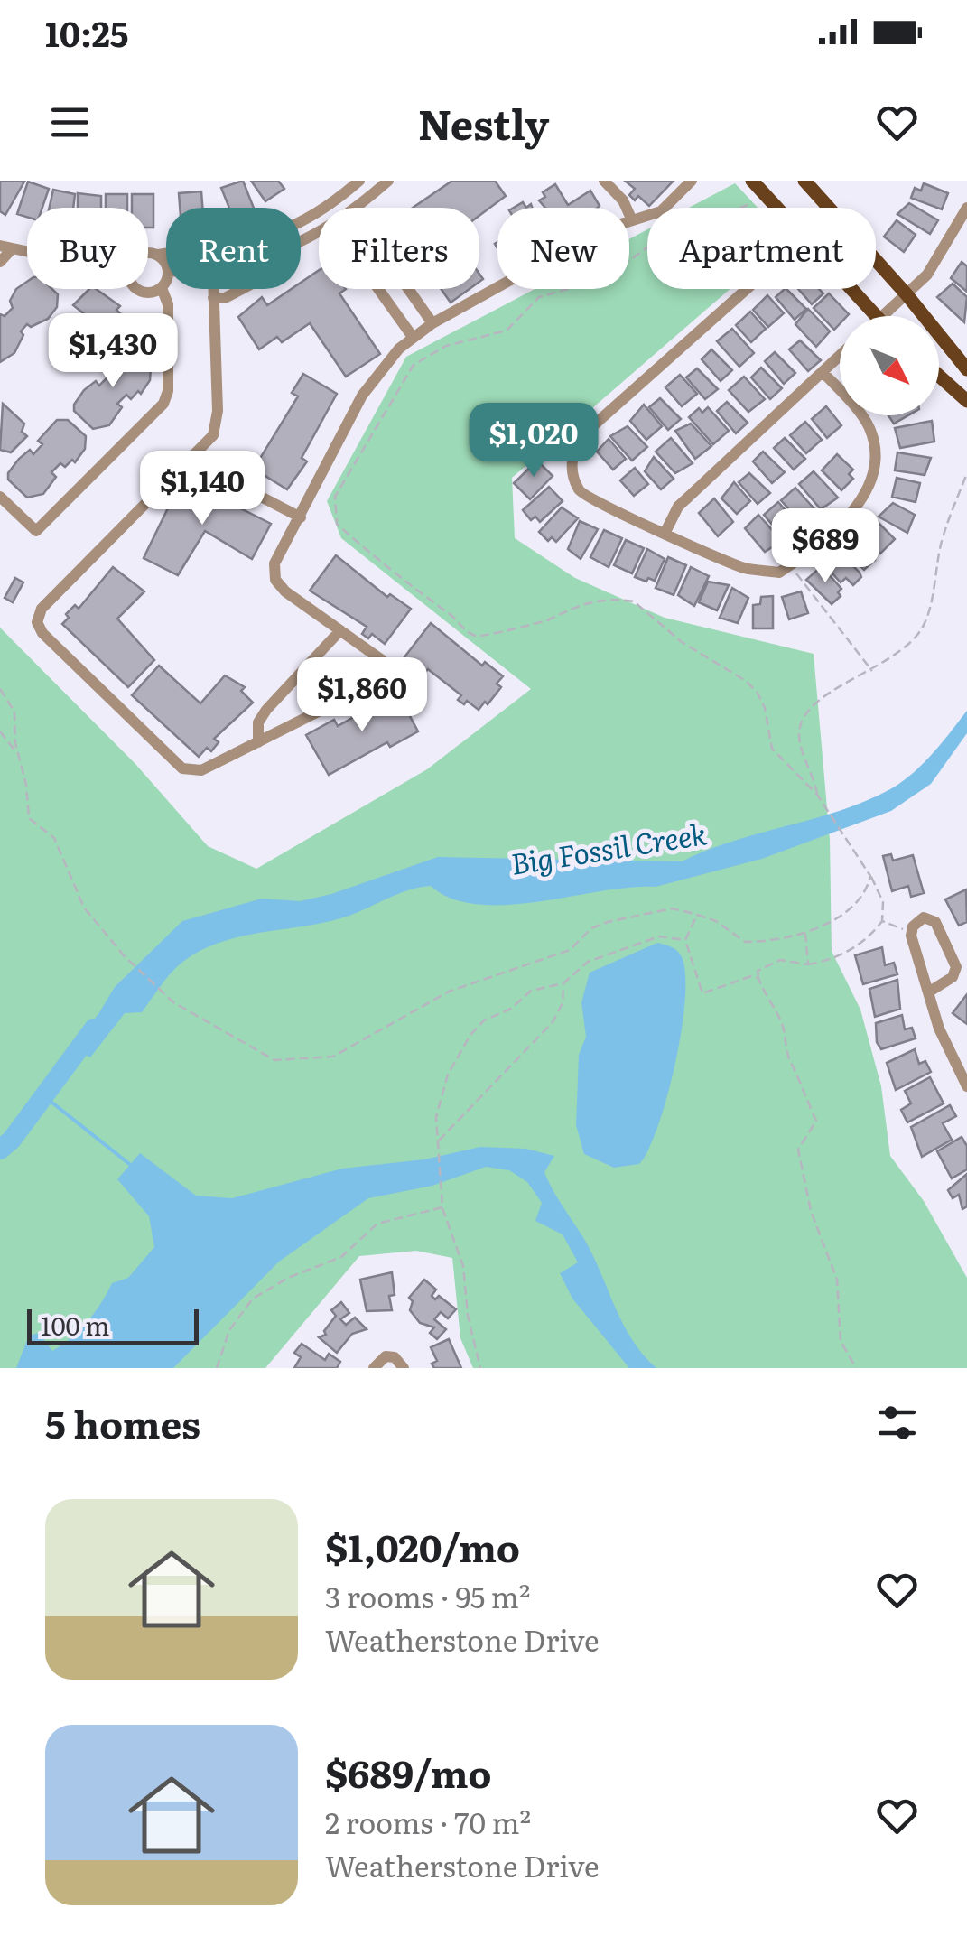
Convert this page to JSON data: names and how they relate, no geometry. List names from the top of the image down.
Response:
{
  "water": ["Big Fossil Creek"],
  "scale_bar": "100 m",
  "north": "bottom right",
  "page": {
    "status": "10:25",
    "header": "Nestly",
    "chip": [
      "Buy",
      "Rent",
      "Filters",
      "New",
      "Apartment"
    ],
    "price": [
      "$1,430",
      "$1,020",
      "$1,140",
      "$689",
      "$1,860"
    ],
    "scale": "100 m",
    "heading": "5 homes",
    "list": [
      {
        "name": "$1,020/mo",
        "note": "3 rooms · 95 m² · Weatherstone Drive"
      },
      {
        "name": "$689/mo",
        "note": "2 rooms · 70 m² · Weatherstone Drive"
      }
    ]
  }
}
